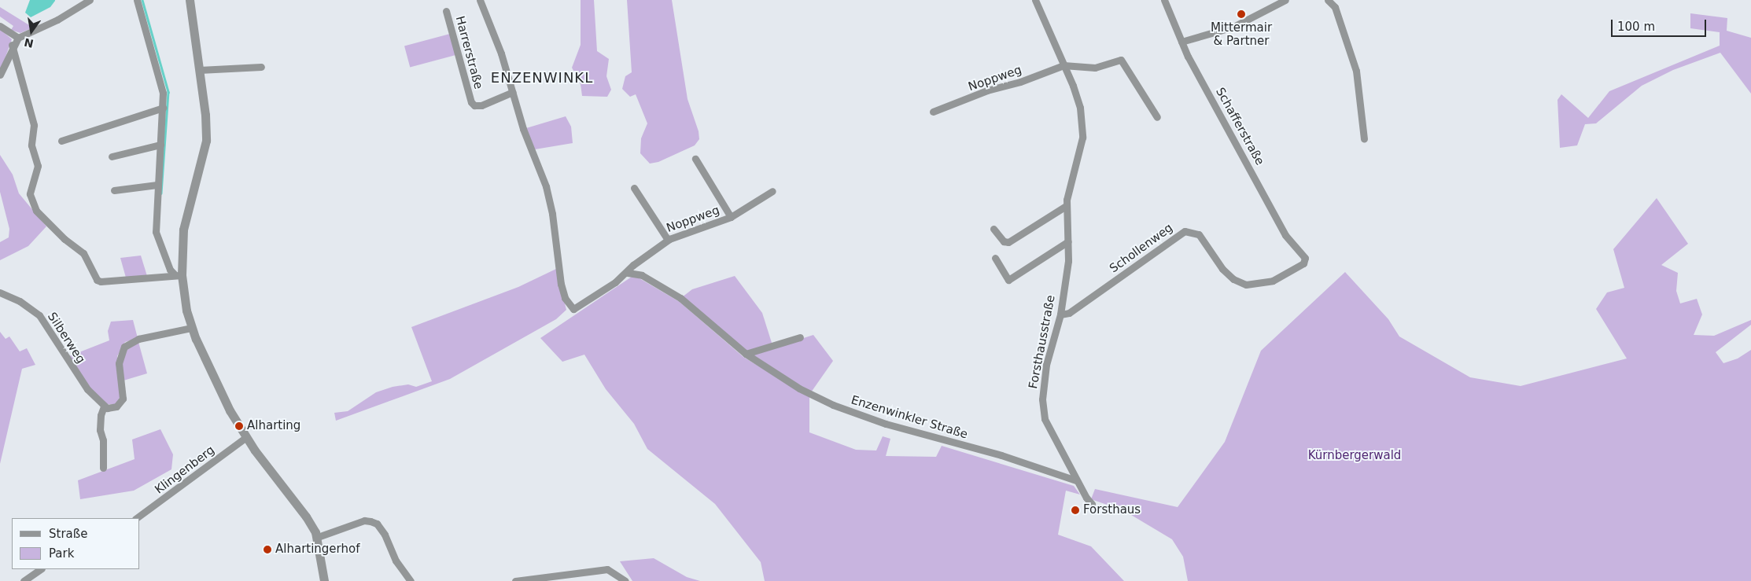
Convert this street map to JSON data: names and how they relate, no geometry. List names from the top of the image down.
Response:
{
  "streets": {
    "street": [
      "Harrerstraße",
      "Noppweg",
      "Schafferstraße",
      "Schollenweg",
      "Silberweg",
      "Forsthausstraße",
      "Enzenwinkler Straße",
      "Klingenberg"
    ]
  },
  "crossings": [
    ["Noppweg", "Forsthausstraße"],
    ["Noppweg", "Enzenwinkler Straße"],
    ["Schafferstraße", "Schollenweg"],
    ["Schollenweg", "Forsthausstraße"],
    ["Forsthausstraße", "Enzenwinkler Straße"]
  ],
  "districts": ["ENZENWINKL"],
  "parks": ["Kürnbergerwald"],
  "places": [
    "Mittermair & Partner",
    "Alharting",
    "Forsthaus",
    "Alhartingerhof"
  ],
  "legend": ["Straße", "Park"],
  "scale_bar": "100 m",
  "north": "bottom"
}
